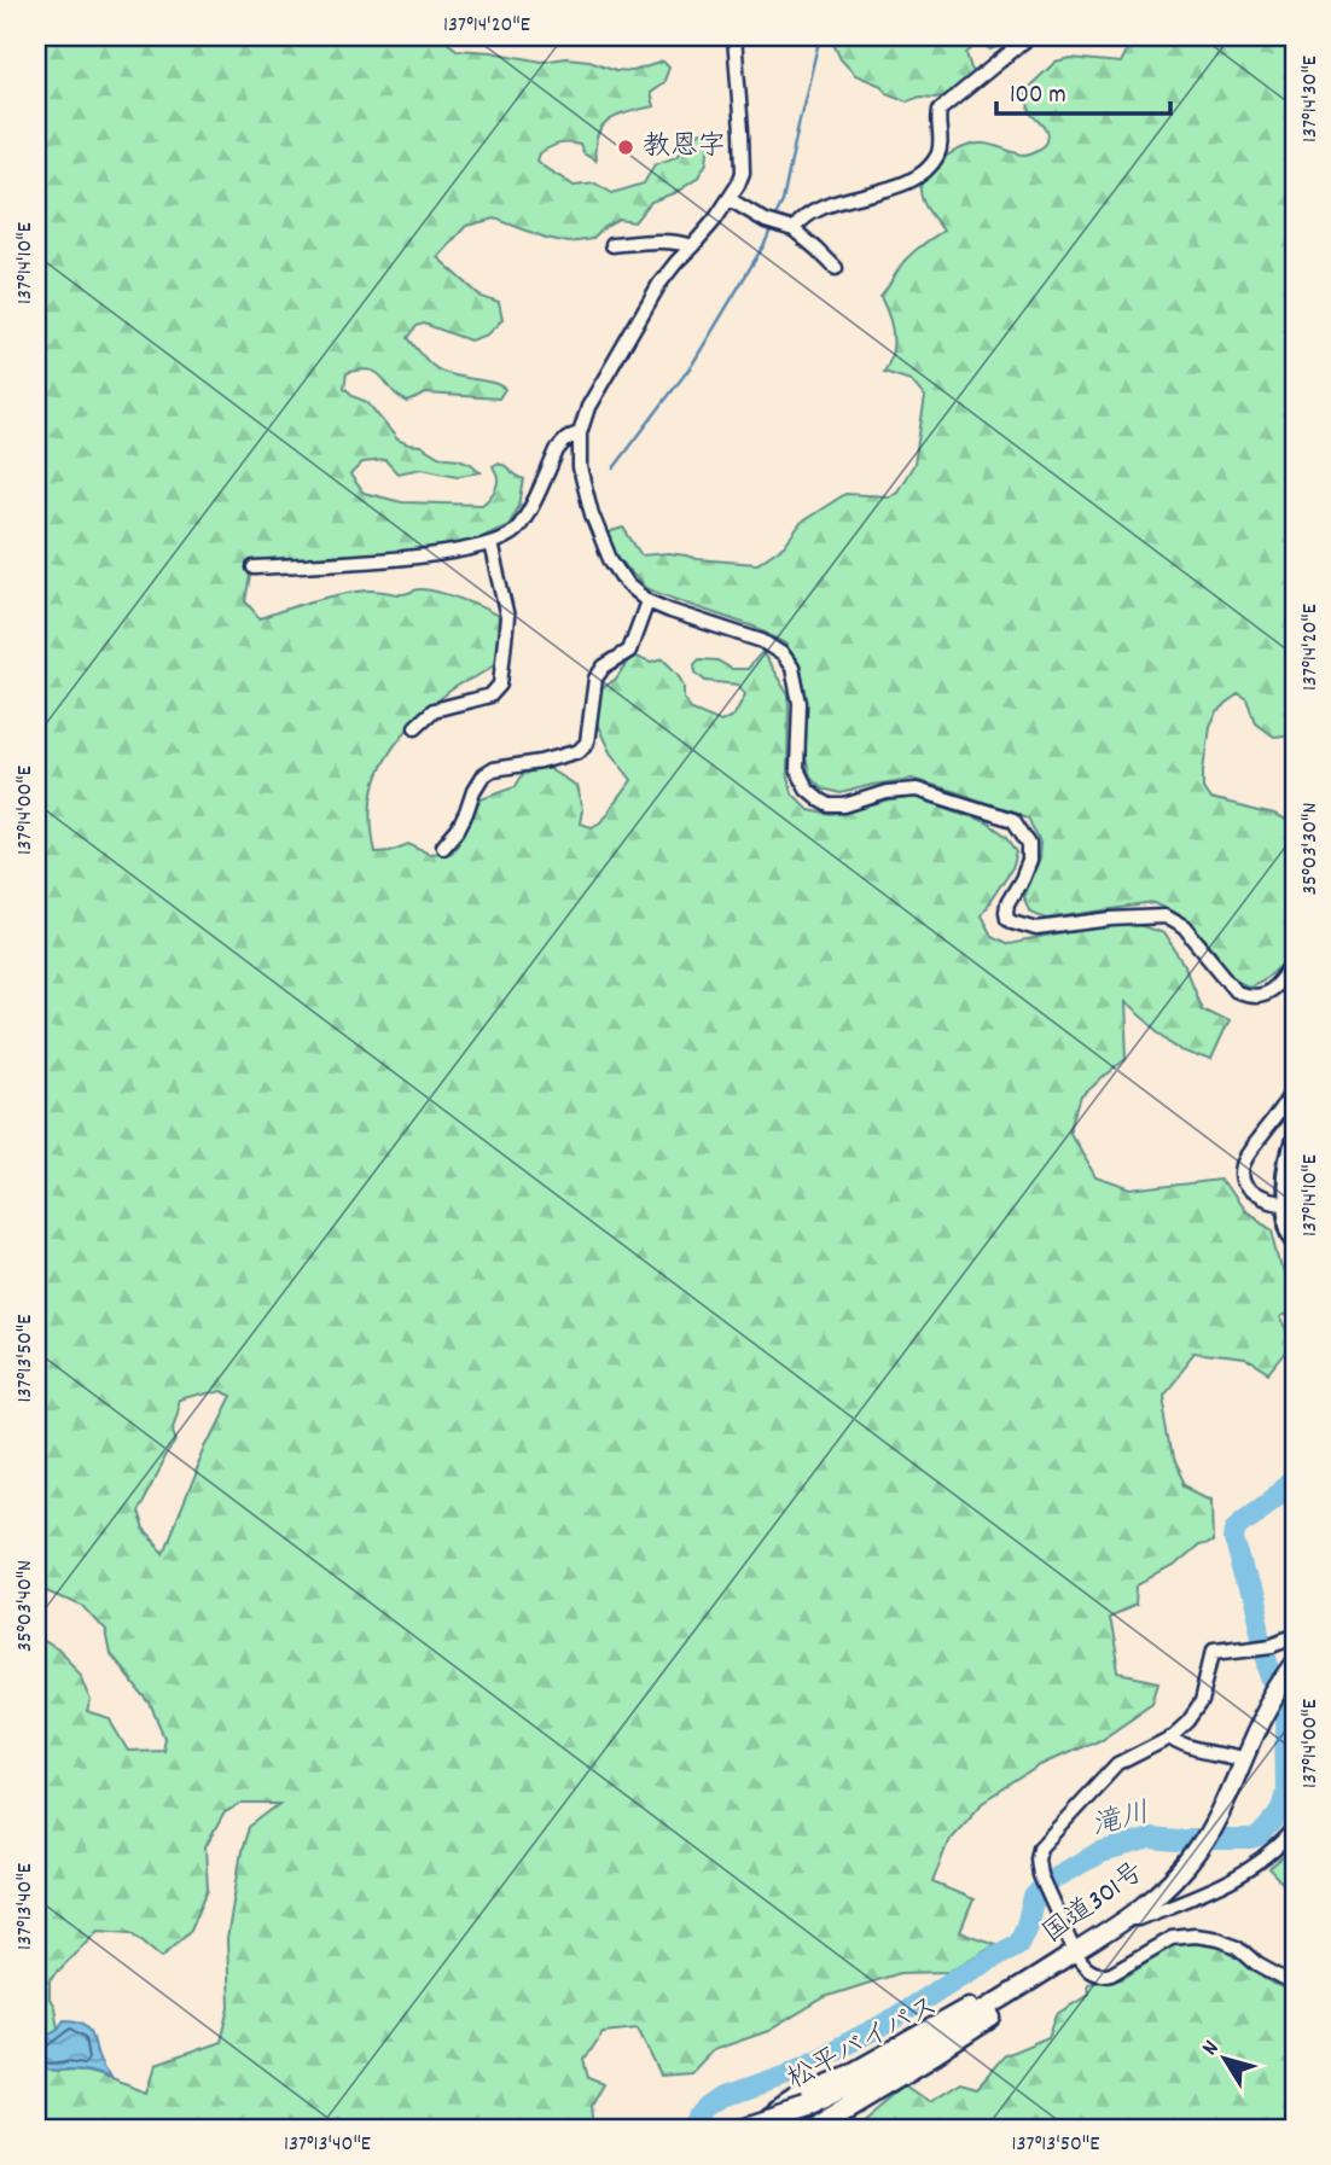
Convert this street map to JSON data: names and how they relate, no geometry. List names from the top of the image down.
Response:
{
  "streets": {
    "highway": ["国道301号", "松平バイパス"]
  },
  "crossings": [
    ["国道301号", "松平バイパス"]
  ],
  "water": ["滝川"],
  "places": ["教恩字"],
  "scale_bar": "100 m",
  "north": "top left",
  "coordinates": [
    "137°14'20\"E",
    "137°14'30\"E",
    "137°14'10\"E",
    "137°14'00\"E",
    "35°03'30\"N",
    "137°13'50\"E",
    "35°03'40\"N",
    "137°13'40\"E"
  ]
}
